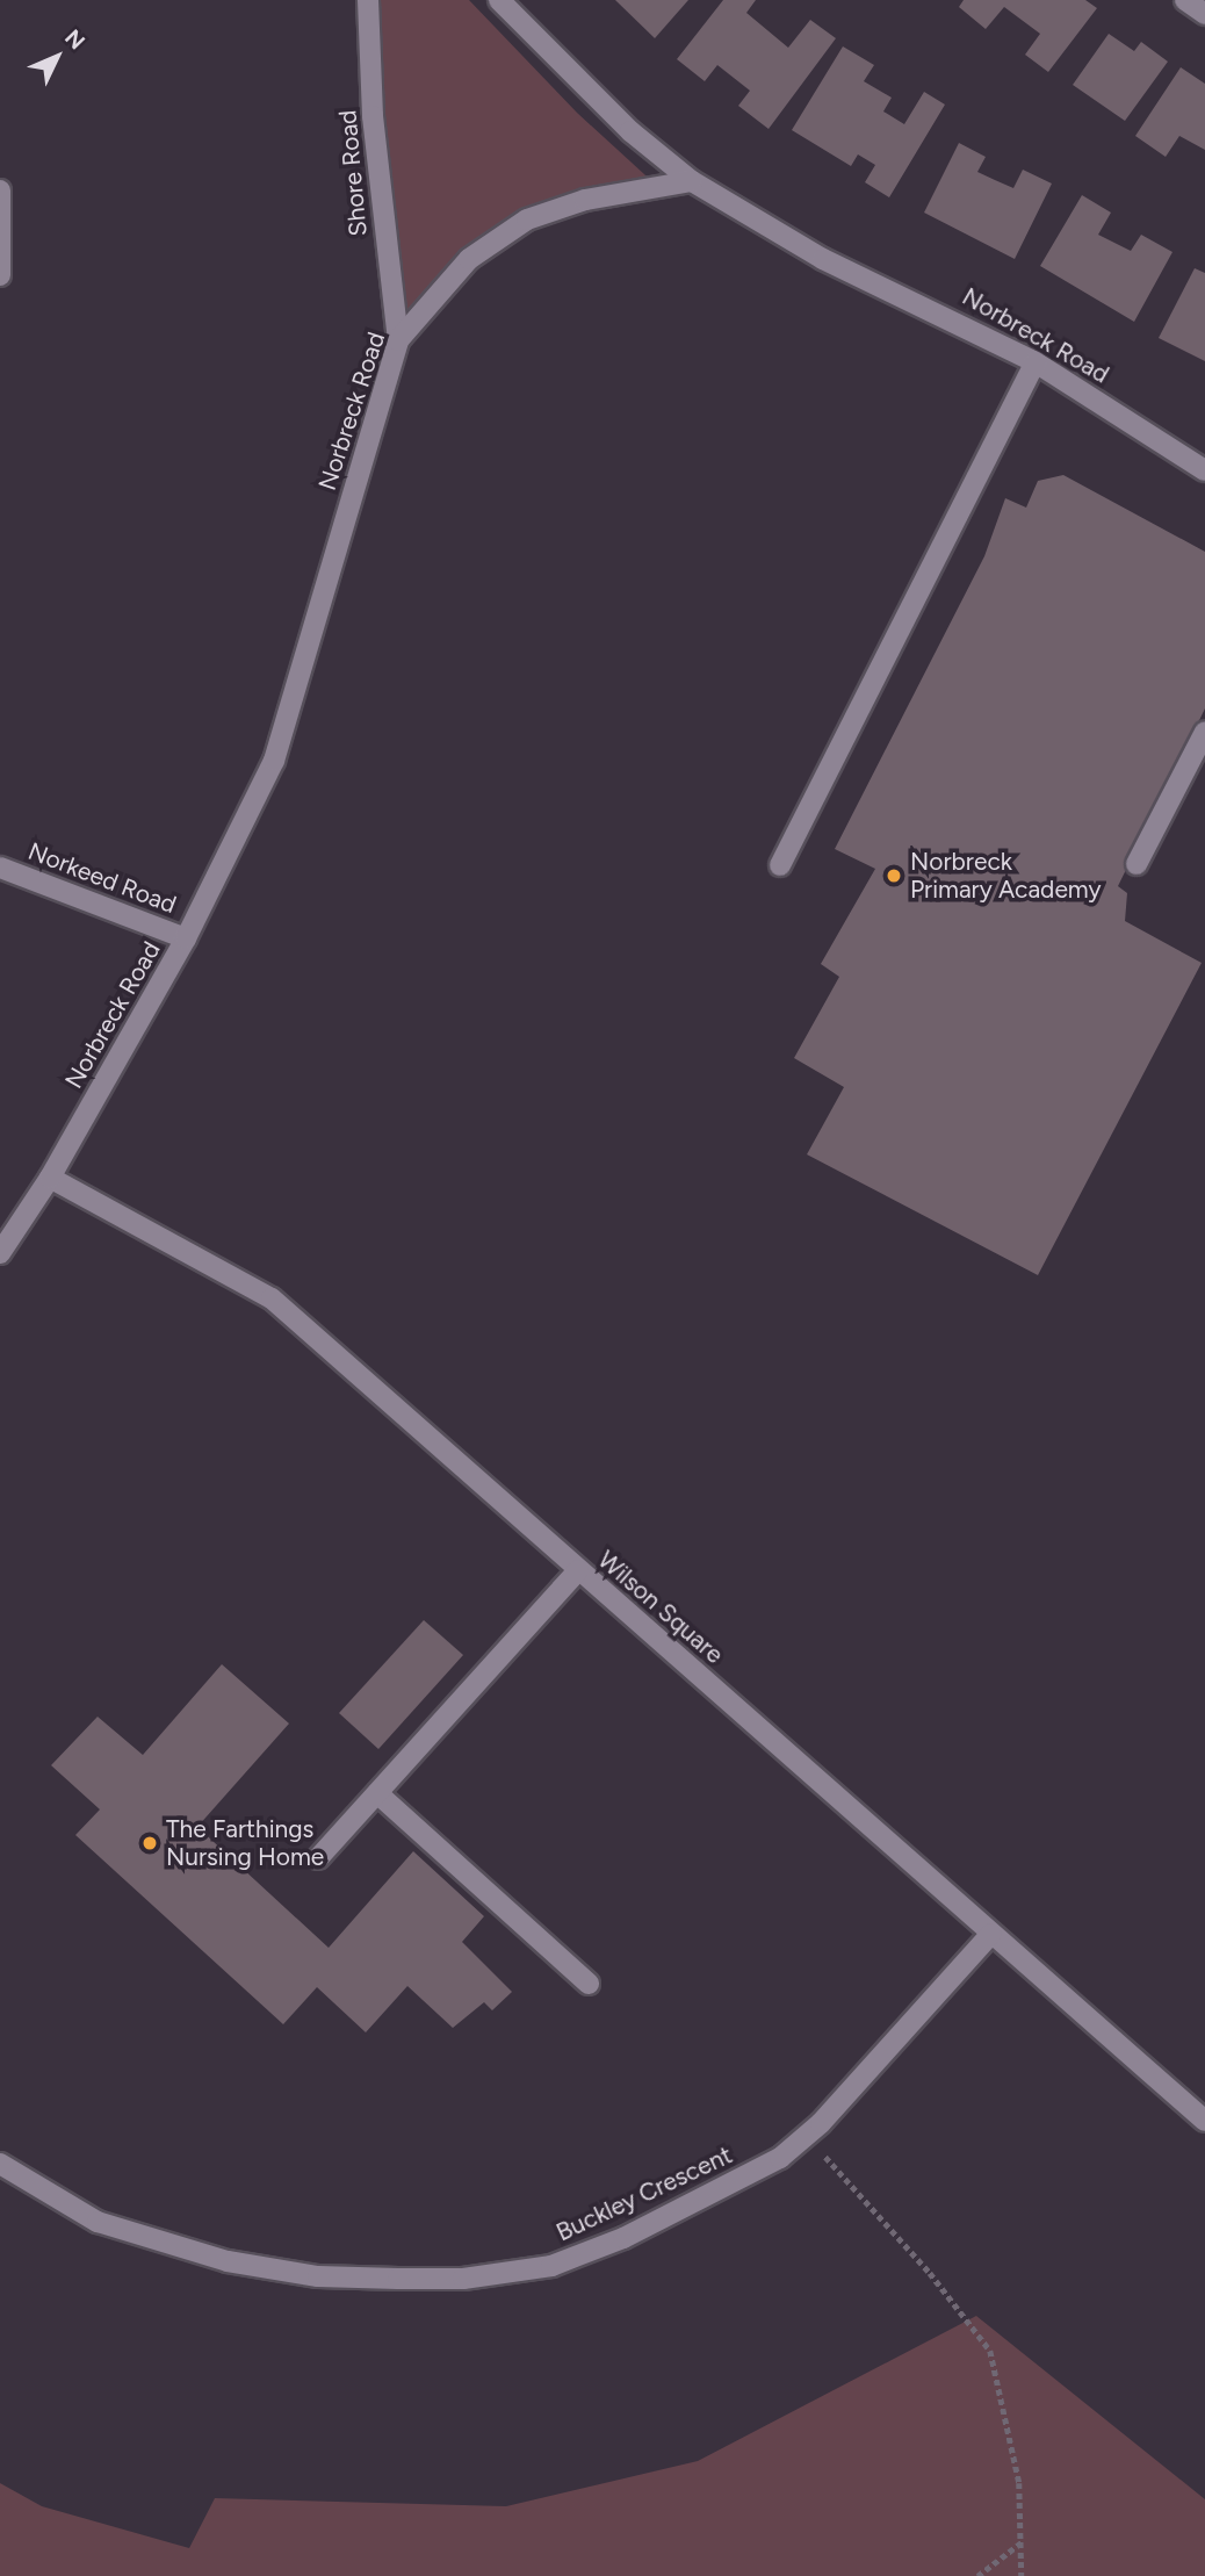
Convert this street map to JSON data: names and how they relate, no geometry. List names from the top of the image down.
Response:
{
  "streets": {
    "street": [
      "Shore Road",
      "Norbreck Road",
      "Norkeed Road",
      "Wilson Square",
      "Buckley Crescent"
    ]
  },
  "crossings": [
    ["Shore Road", "Norbreck Road"],
    ["Norbreck Road", "Norkeed Road"],
    ["Norbreck Road", "Wilson Square"],
    ["Wilson Square", "Buckley Crescent"]
  ],
  "places": ["Norbreck Primary Academy", "The Farthings Nursing Home"],
  "north": "top right"
}
